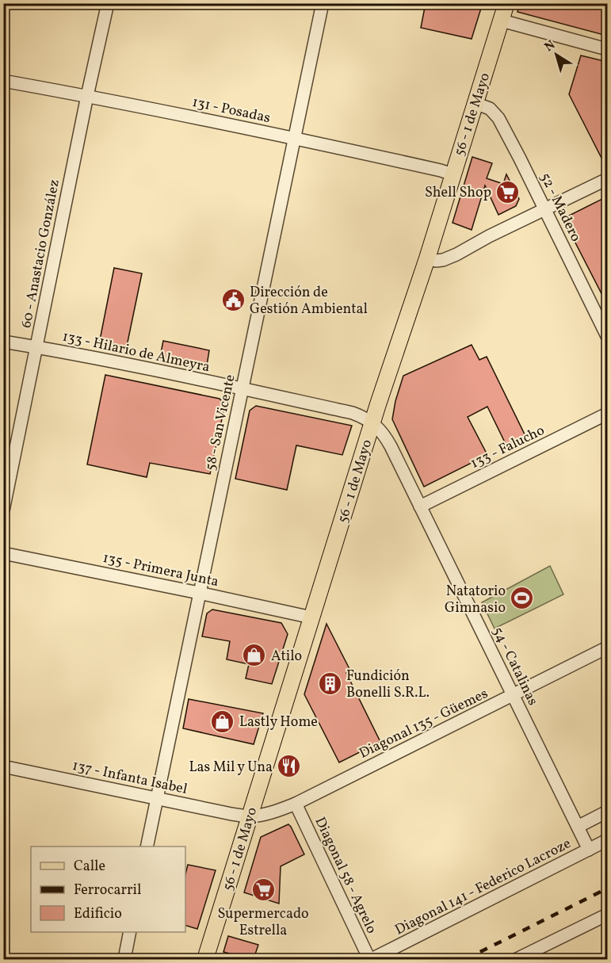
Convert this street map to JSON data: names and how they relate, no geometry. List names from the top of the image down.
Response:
{
  "streets": {
    "main road": ["56 - 1 de Mayo"],
    "street": [
      "131 - Posadas",
      "52 - Madero",
      "60 - Anastacio González",
      "133 - Hilario de Almeyra",
      "58 - San Vicente",
      "133 - Falucho",
      "135 - Primera Junta",
      "54 - Catalinas",
      "Diagonal 135 - Güemes",
      "137 - Infanta Isabel",
      "Diagonal 58 - Agrelo",
      "Diagonal 141 - Federico Lacroze"
    ]
  },
  "crossings": [
    ["131 - Posadas", "56 - 1 de Mayo"],
    ["131 - Posadas", "60 - Anastacio González"],
    ["131 - Posadas", "58 - San Vicente"],
    ["56 - 1 de Mayo", "52 - Madero"],
    ["56 - 1 de Mayo", "133 - Hilario de Almeyra"],
    ["56 - 1 de Mayo", "135 - Primera Junta"],
    ["56 - 1 de Mayo", "54 - Catalinas"],
    ["56 - 1 de Mayo", "Diagonal 135 - Güemes"],
    ["56 - 1 de Mayo", "137 - Infanta Isabel"],
    ["60 - Anastacio González", "133 - Hilario de Almeyra"],
    ["133 - Hilario de Almeyra", "58 - San Vicente"],
    ["133 - Hilario de Almeyra", "54 - Catalinas"],
    ["58 - San Vicente", "135 - Primera Junta"],
    ["58 - San Vicente", "137 - Infanta Isabel"],
    ["133 - Falucho", "54 - Catalinas"],
    ["54 - Catalinas", "Diagonal 135 - Güemes"],
    ["54 - Catalinas", "Diagonal 141 - Federico Lacroze"],
    ["Diagonal 135 - Güemes", "137 - Infanta Isabel"],
    ["Diagonal 135 - Güemes", "Diagonal 58 - Agrelo"],
    ["Diagonal 58 - Agrelo", "Diagonal 141 - Federico Lacroze"]
  ],
  "places": {
    "supermarket": ["Shell Shop", "Supermercado Estrella"],
    "public building": ["Dirección de Gestión Ambiental"],
    "sports": ["Natatorio Gimnasio"],
    "shop": ["Atilo", "Lastly Home"],
    "building": ["Fundición Bonelli S.R.L."],
    "restaurant": ["Las Mil y Una"]
  },
  "legend": ["Calle", "Ferrocarril", "Edificio"],
  "north": "top left"
}
